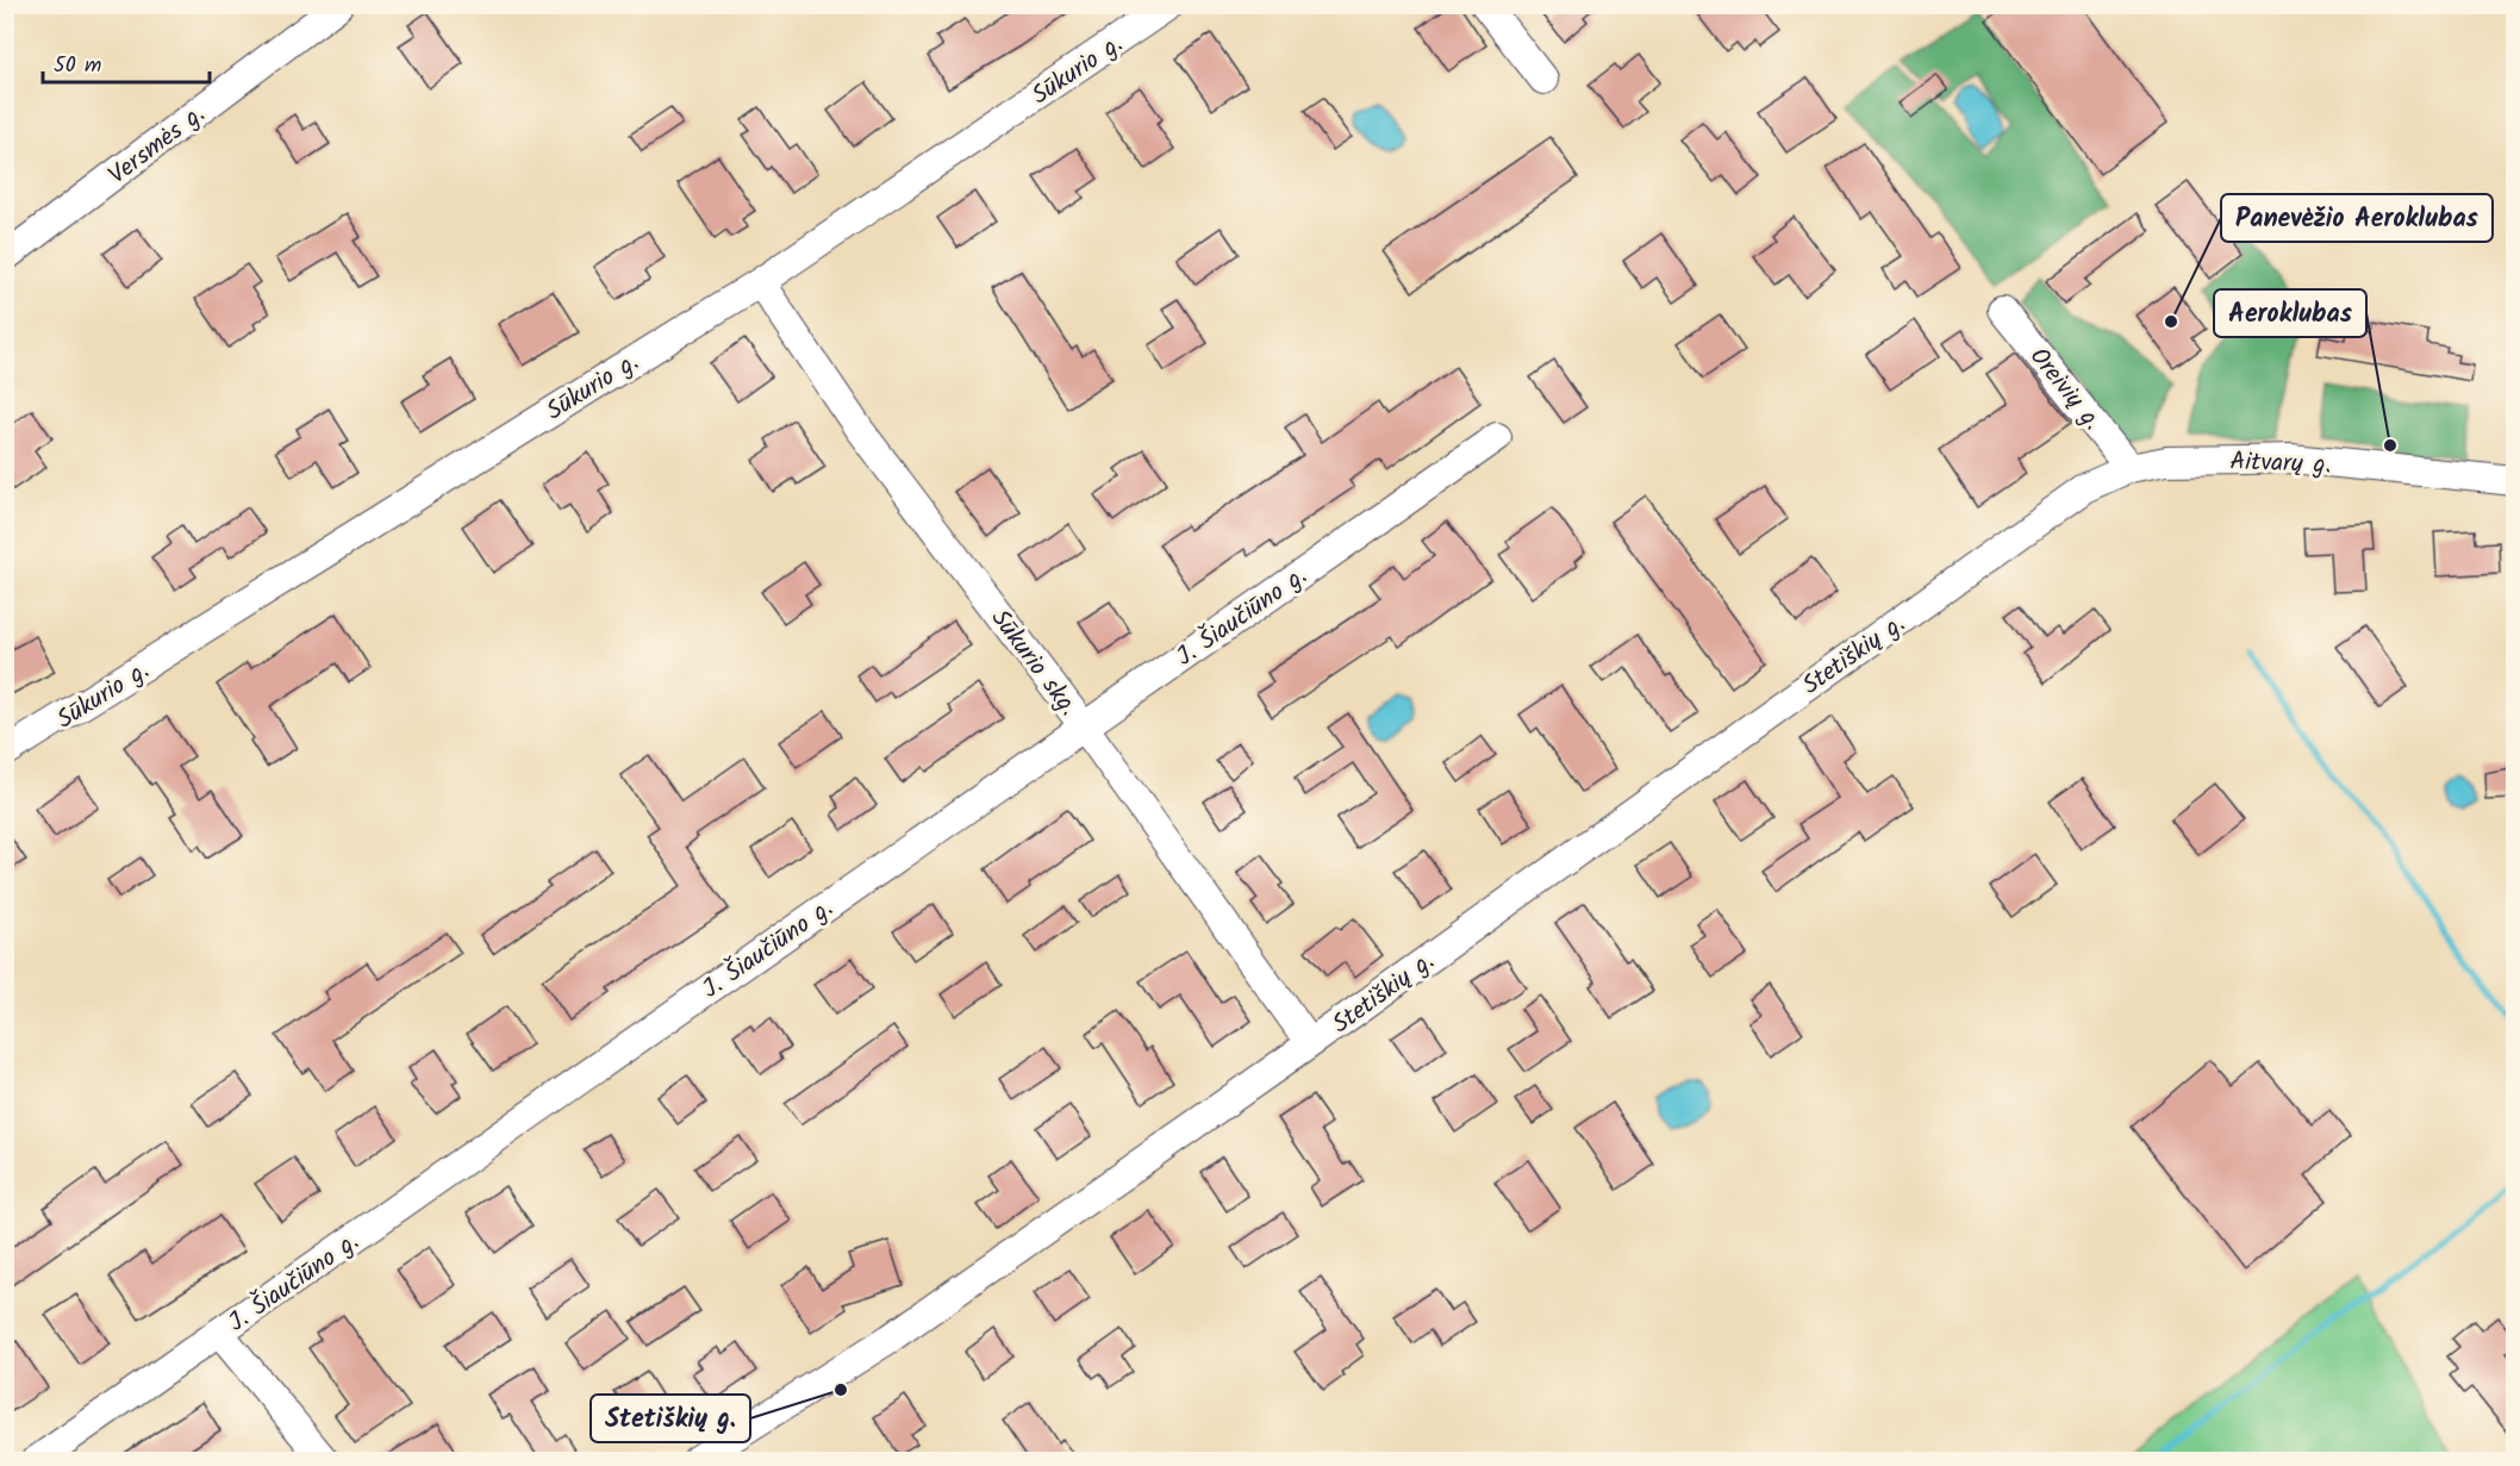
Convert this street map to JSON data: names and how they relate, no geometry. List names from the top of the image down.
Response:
{
  "streets": {
    "street": [
      "Sūkurio g.",
      "Versmės g.",
      "Oreivių g.",
      "Aitvarų g.",
      "J. Šiaučiūno g.",
      "Stetiškių g.",
      "Sūkurio skg."
    ]
  },
  "crossings": [
    ["Sūkurio g.", "Sūkurio skg."],
    ["Oreivių g.", "Aitvarų g."],
    ["Aitvarų g.", "Stetiškių g."],
    ["J. Šiaučiūno g.", "Sūkurio skg."],
    ["Stetiškių g.", "Sūkurio skg."]
  ],
  "places": ["Panevėžio Aeroklubas", "Aeroklubas", "Stetiškių g."],
  "scale_bar": "50 m"
}
